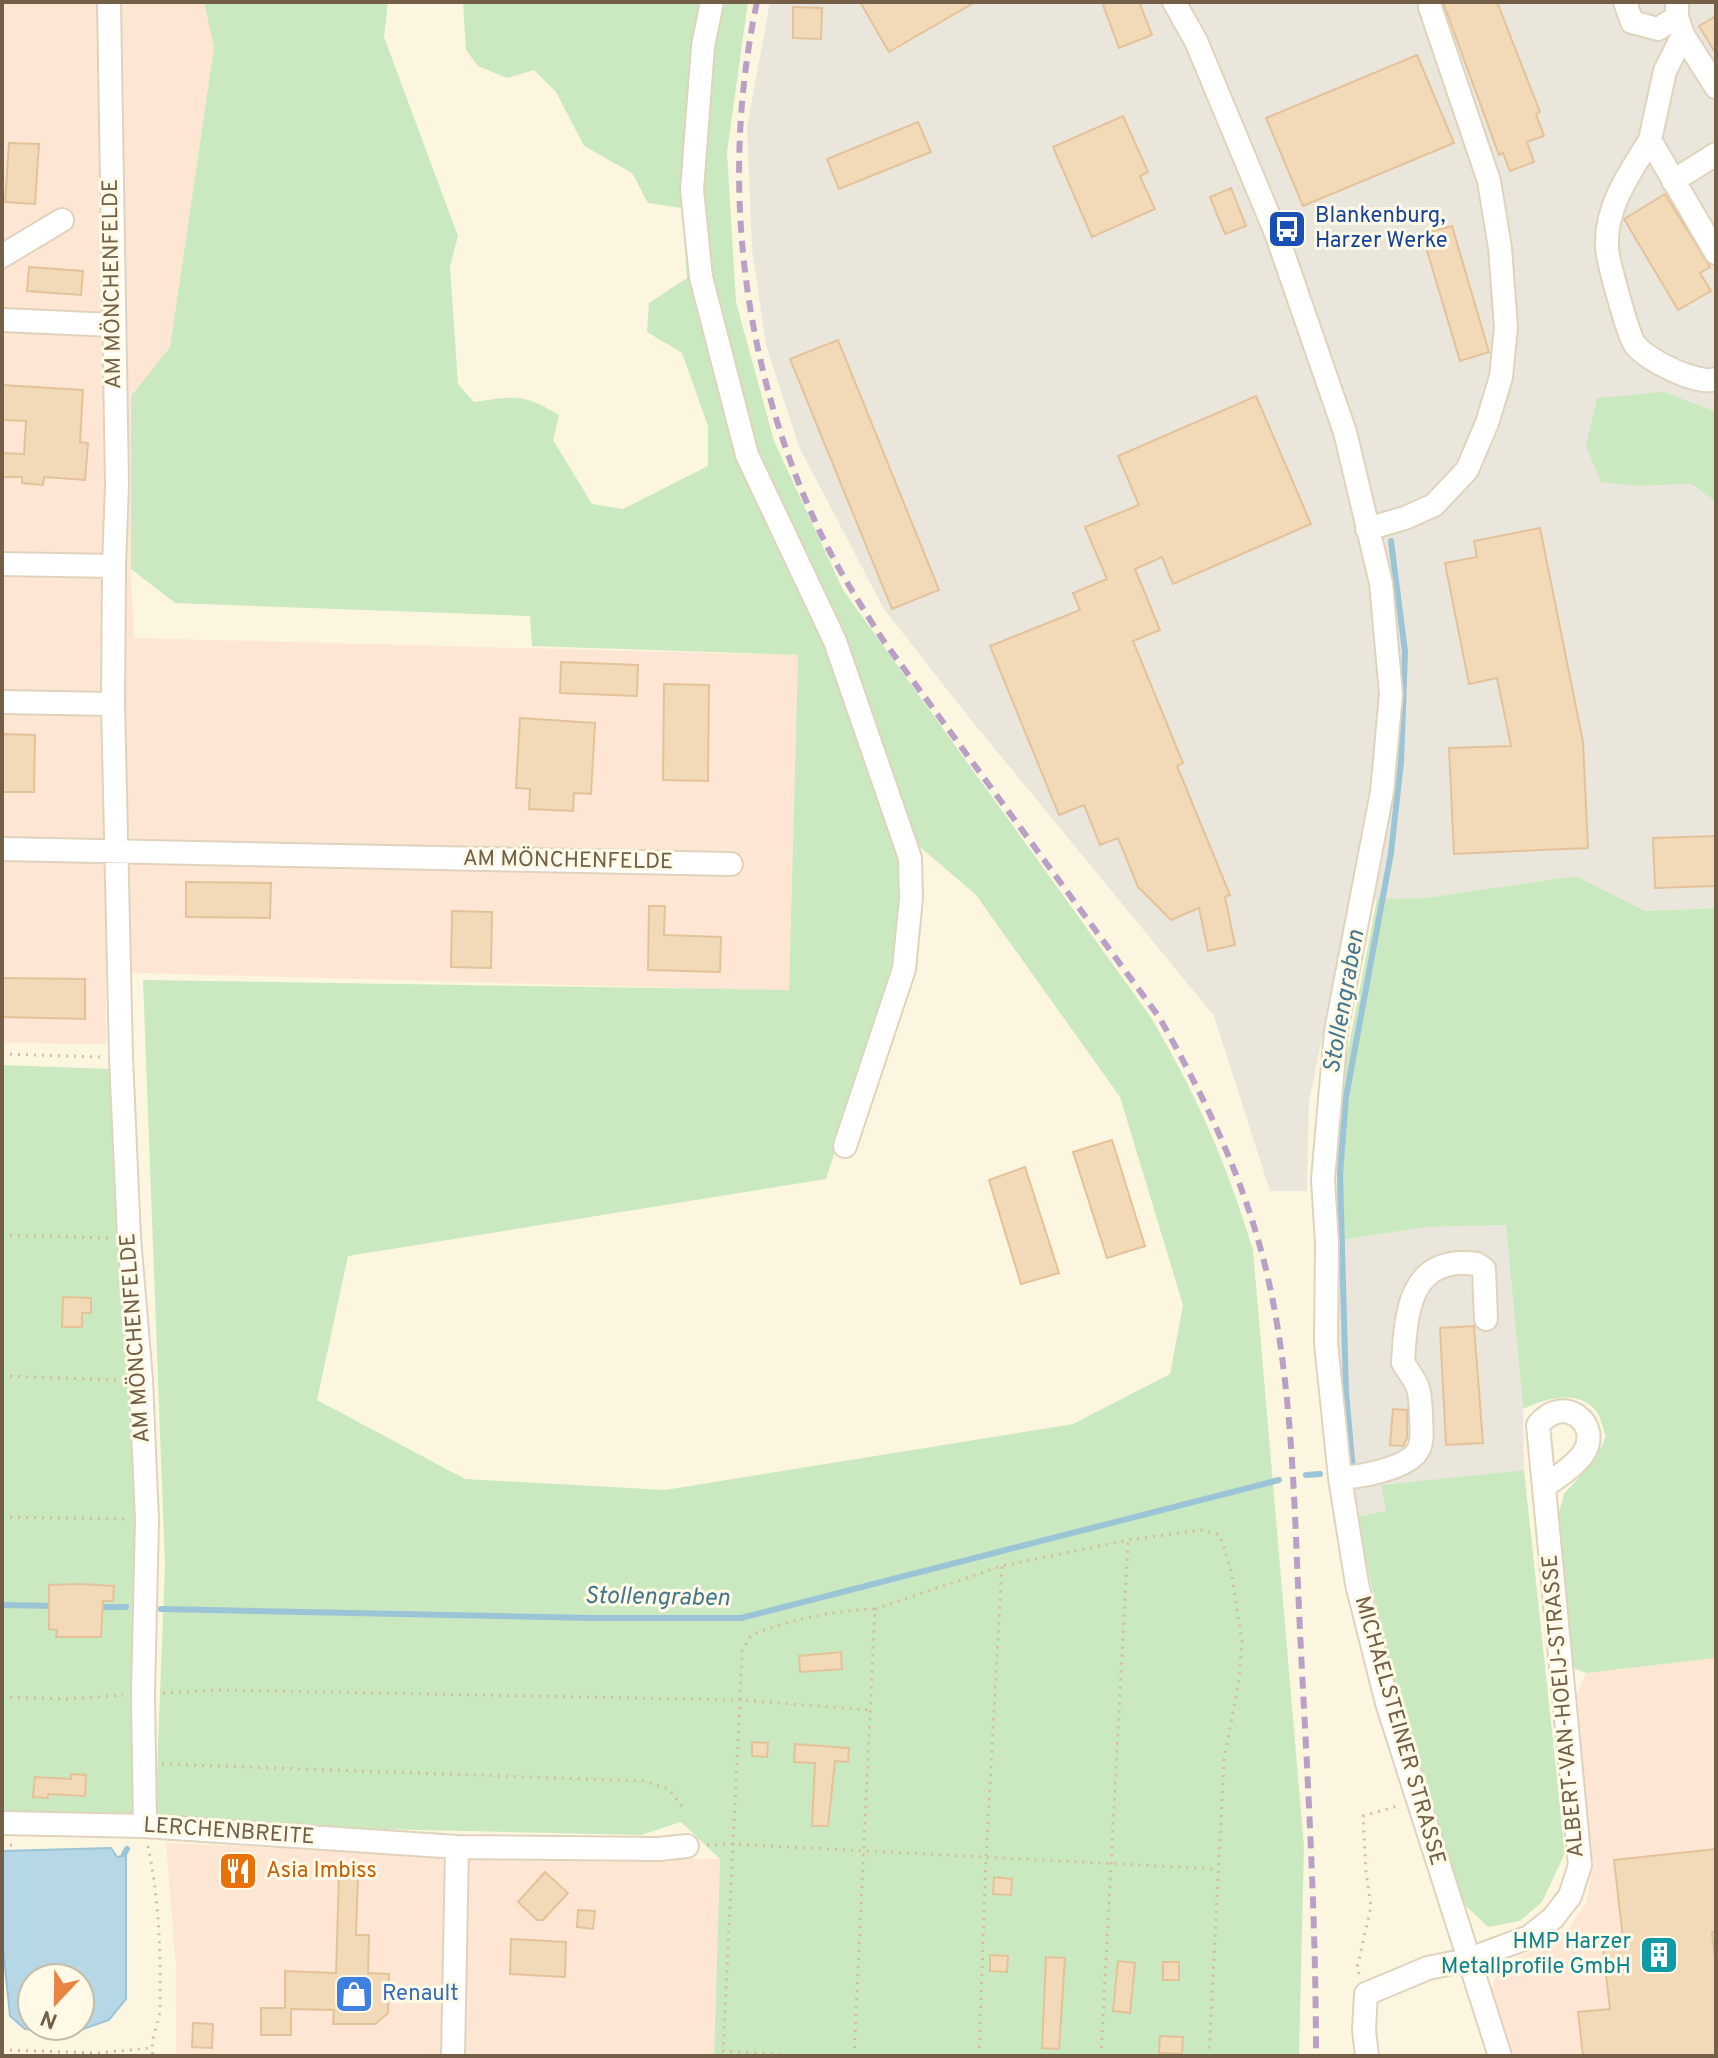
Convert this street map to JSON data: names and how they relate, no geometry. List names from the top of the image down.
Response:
{
  "streets": {
    "street": [
      "AM MÖNCHENFELDE",
      "ALBERT-VAN-HOEIJ-STRASSE",
      "MICHAELSTEINER STRASSE",
      "LERCHENBREITE"
    ]
  },
  "crossings": [
    ["AM MÖNCHENFELDE", "LERCHENBREITE"],
    ["ALBERT-VAN-HOEIJ-STRASSE", "MICHAELSTEINER STRASSE"]
  ],
  "water": ["Stollengraben"],
  "places": {
    "bus stop": ["Blankenburg, Harzer Werke"],
    "restaurant": ["Asia Imbiss"],
    "building": ["HMP Harzer Metallprofile GmbH"],
    "shop": ["Renault"]
  },
  "north": "bottom"
}
